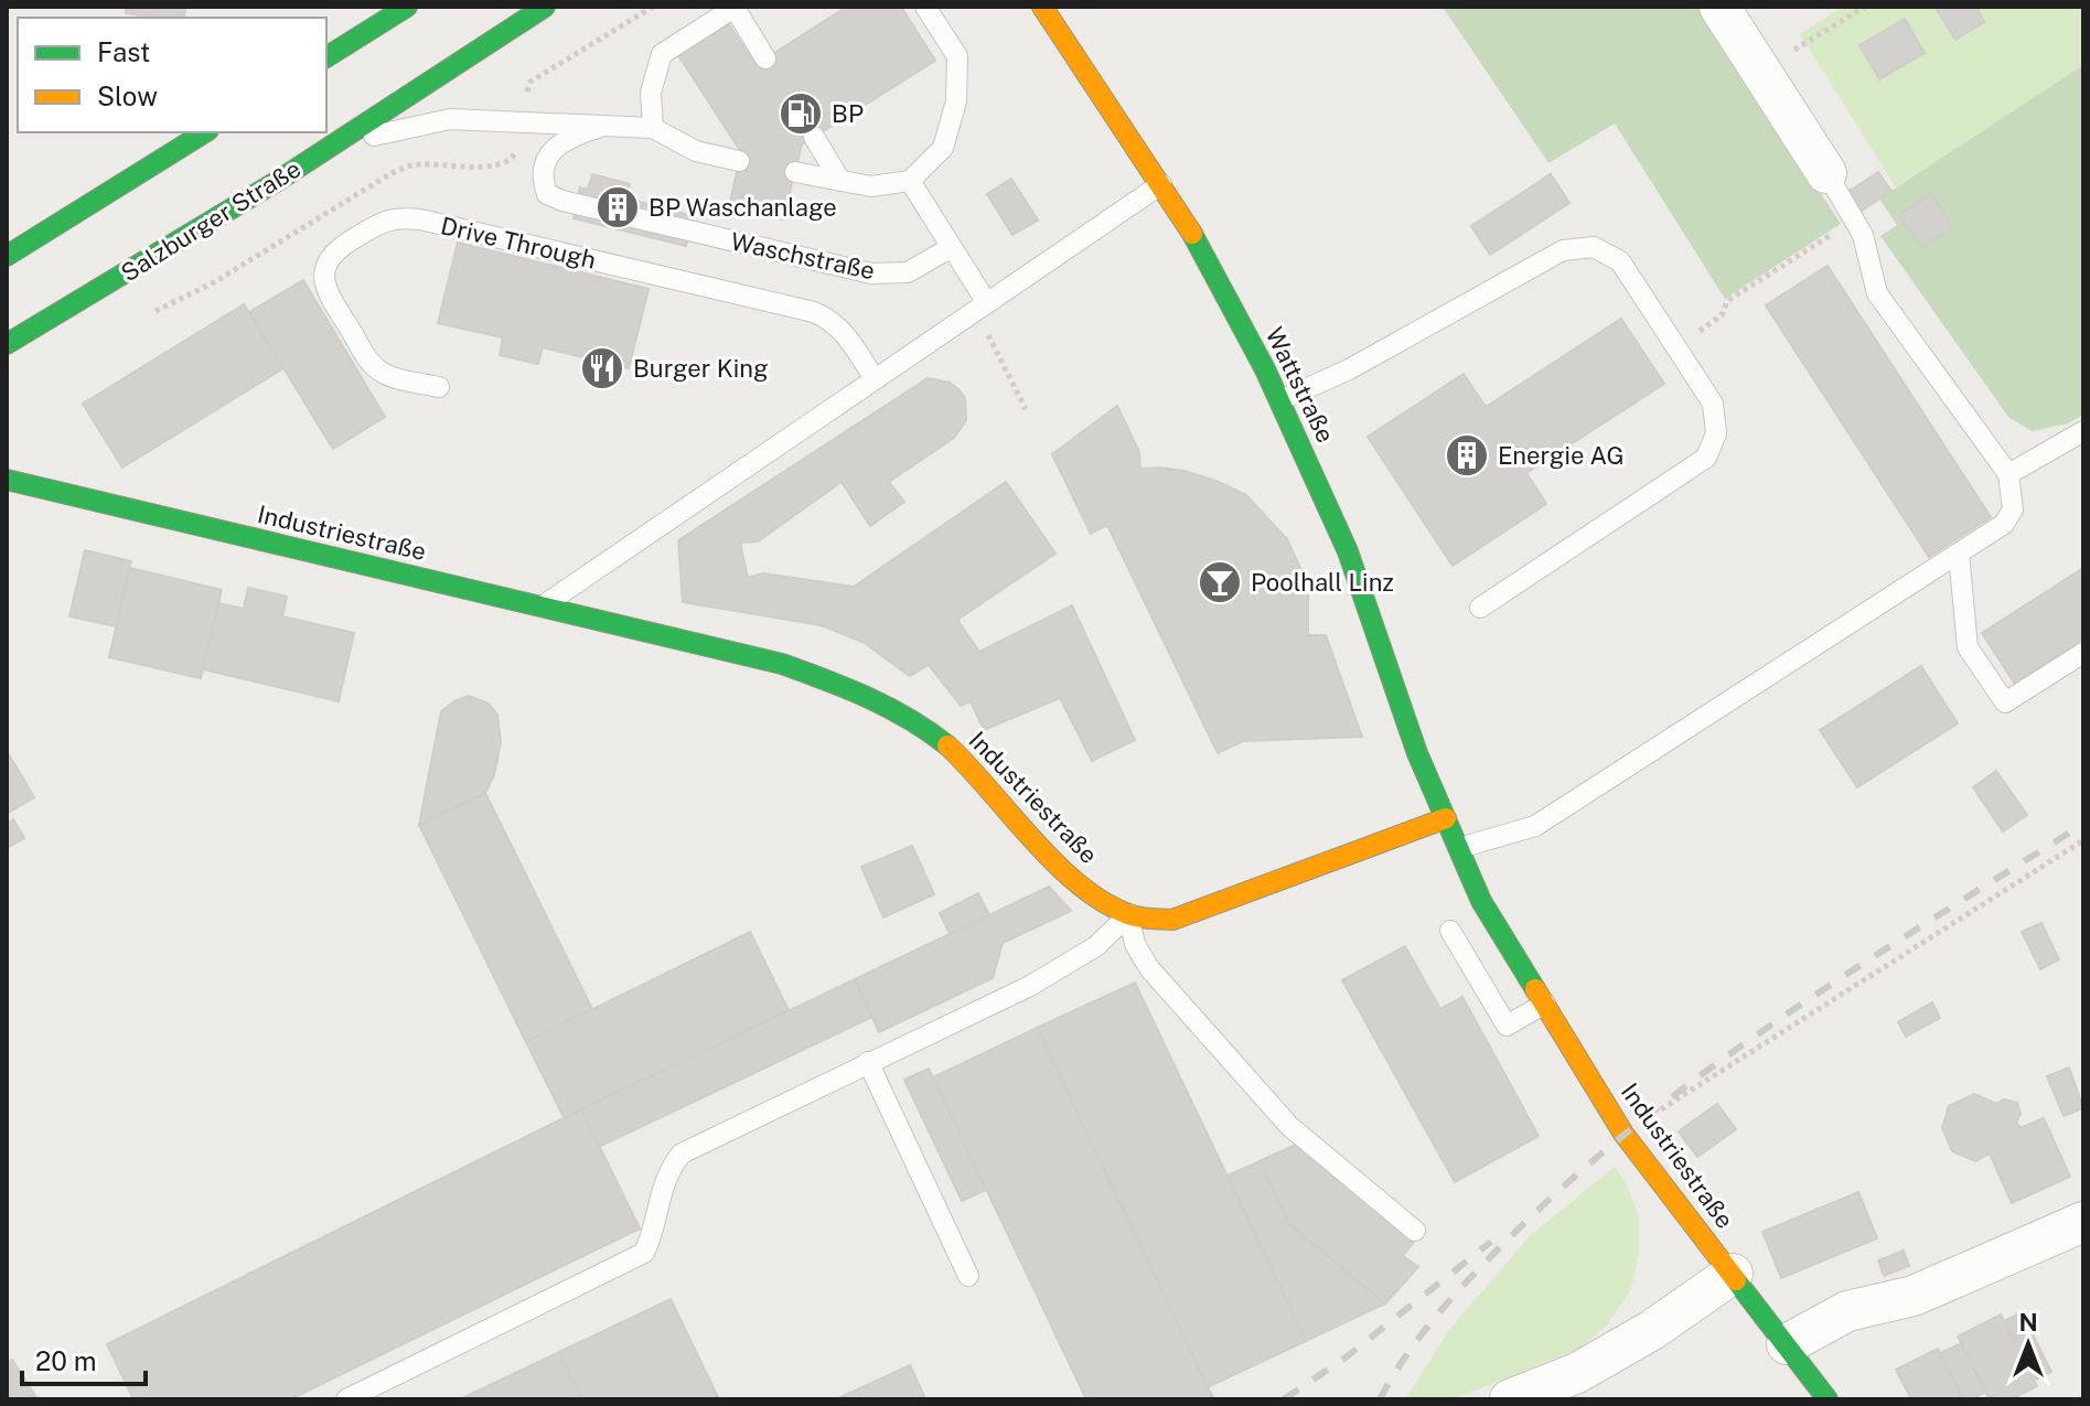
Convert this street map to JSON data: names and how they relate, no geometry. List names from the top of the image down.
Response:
{
  "streets": {
    "street": ["Salzburger Straße", "Wattstraße", "Industriestraße"],
    "lane": ["Drive Through", "Waschstraße"]
  },
  "crossings": [
    ["Wattstraße", "Industriestraße"]
  ],
  "places": {
    "fuel station": ["BP"],
    "building": ["BP Waschanlage", "Energie AG"],
    "restaurant": ["Burger King"],
    "bar": ["Poolhall Linz"]
  },
  "legend": ["Fast", "Slow"],
  "scale_bar": "20 m",
  "north": "top"
}
